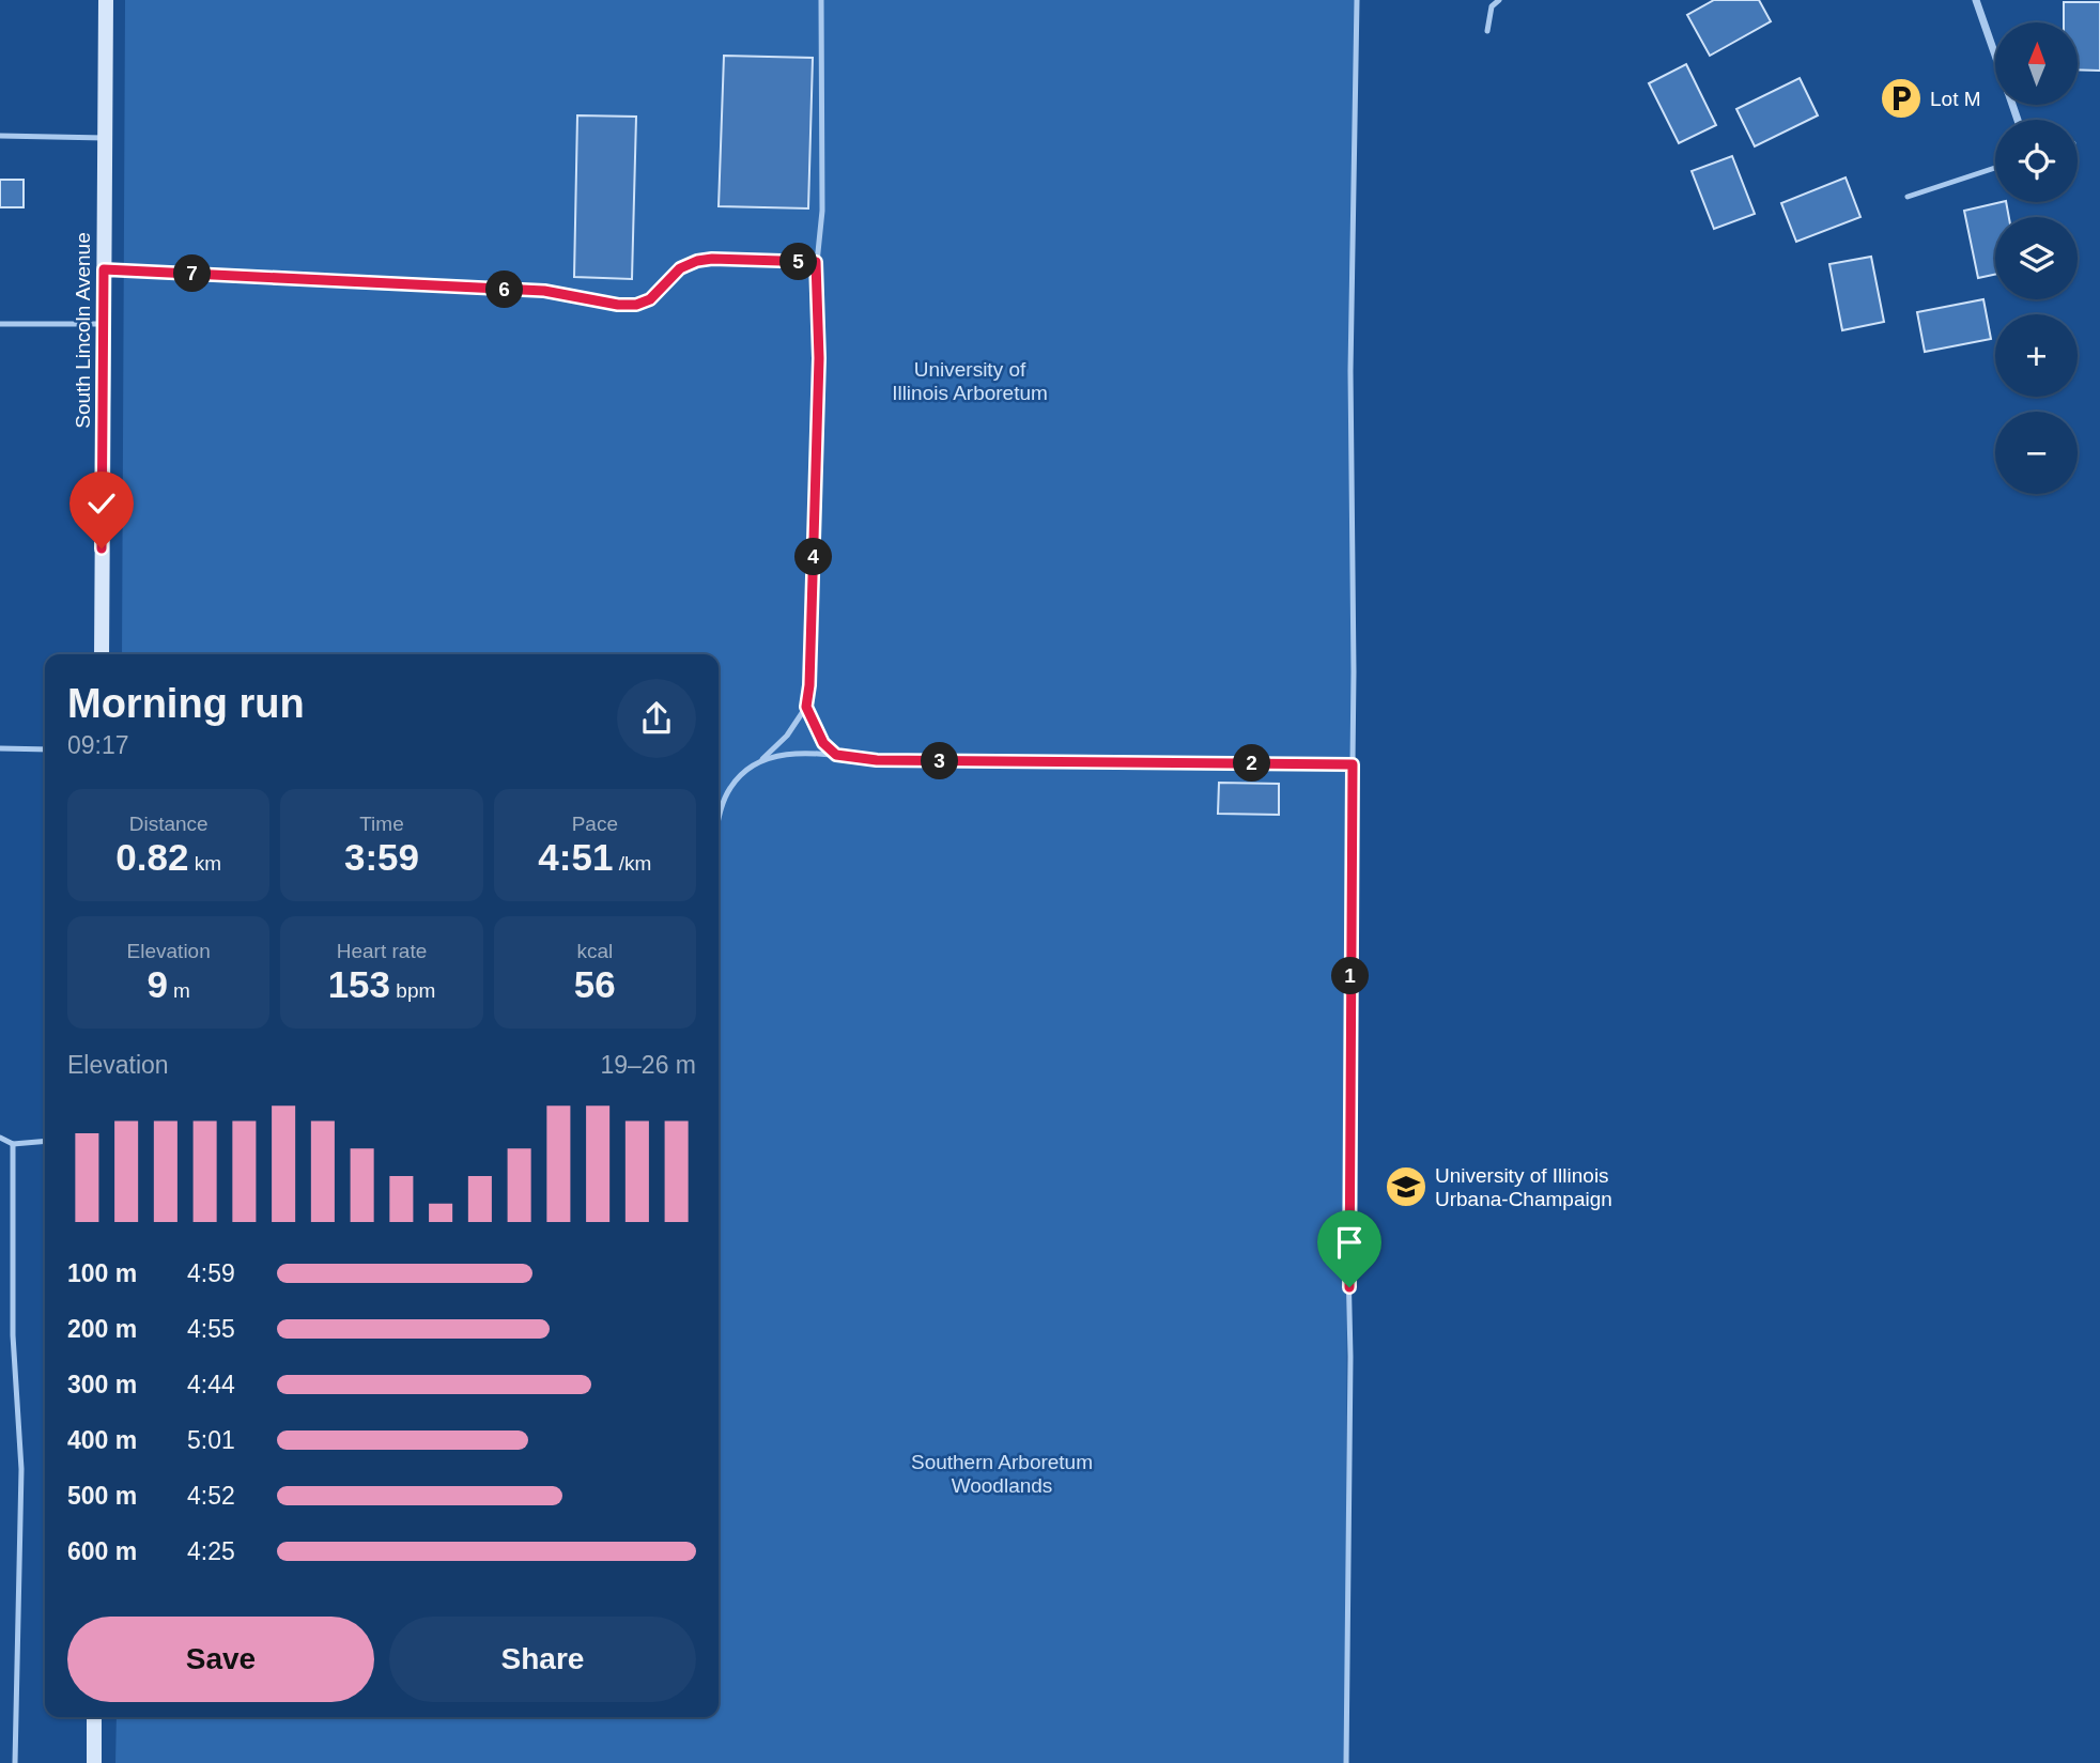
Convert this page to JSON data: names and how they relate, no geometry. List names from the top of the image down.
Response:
{
  "streets": {
    "main road": ["South Lincoln Avenue"]
  },
  "parks": ["University of Illinois Arboretum", "Southern Arboretum Woodlands"],
  "places": {
    "parking": ["Lot M"],
    "school or university": ["University of Illinois Urbana-Champaign"]
  },
  "north": "top",
  "page": {
    "map_buttons": ["+", "−"],
    "pins": [
      "5",
      "7",
      "6",
      "4",
      "3",
      "2",
      "1"
    ],
    "heading": ["Morning run", "09:17"],
    "stats": [
      ["Distance", "0.82 km"],
      ["Time", "3:59"],
      ["Pace", "4:51 /km"],
      ["Elevation", "9 m"],
      ["Heart rate", "153 bpm"],
      ["kcal", "56"]
    ],
    "chart": ["Elevation", "19–26 m"],
    "list": [
      {
        "name": "100 m",
        "note": "4:59"
      },
      {
        "name": "200 m",
        "note": "4:55"
      },
      {
        "name": "300 m",
        "note": "4:44"
      },
      {
        "name": "400 m",
        "note": "5:01"
      },
      {
        "name": "500 m",
        "note": "4:52"
      },
      {
        "name": "600 m",
        "note": "4:25"
      }
    ],
    "buttons": ["Save", "Share"]
  }
}
